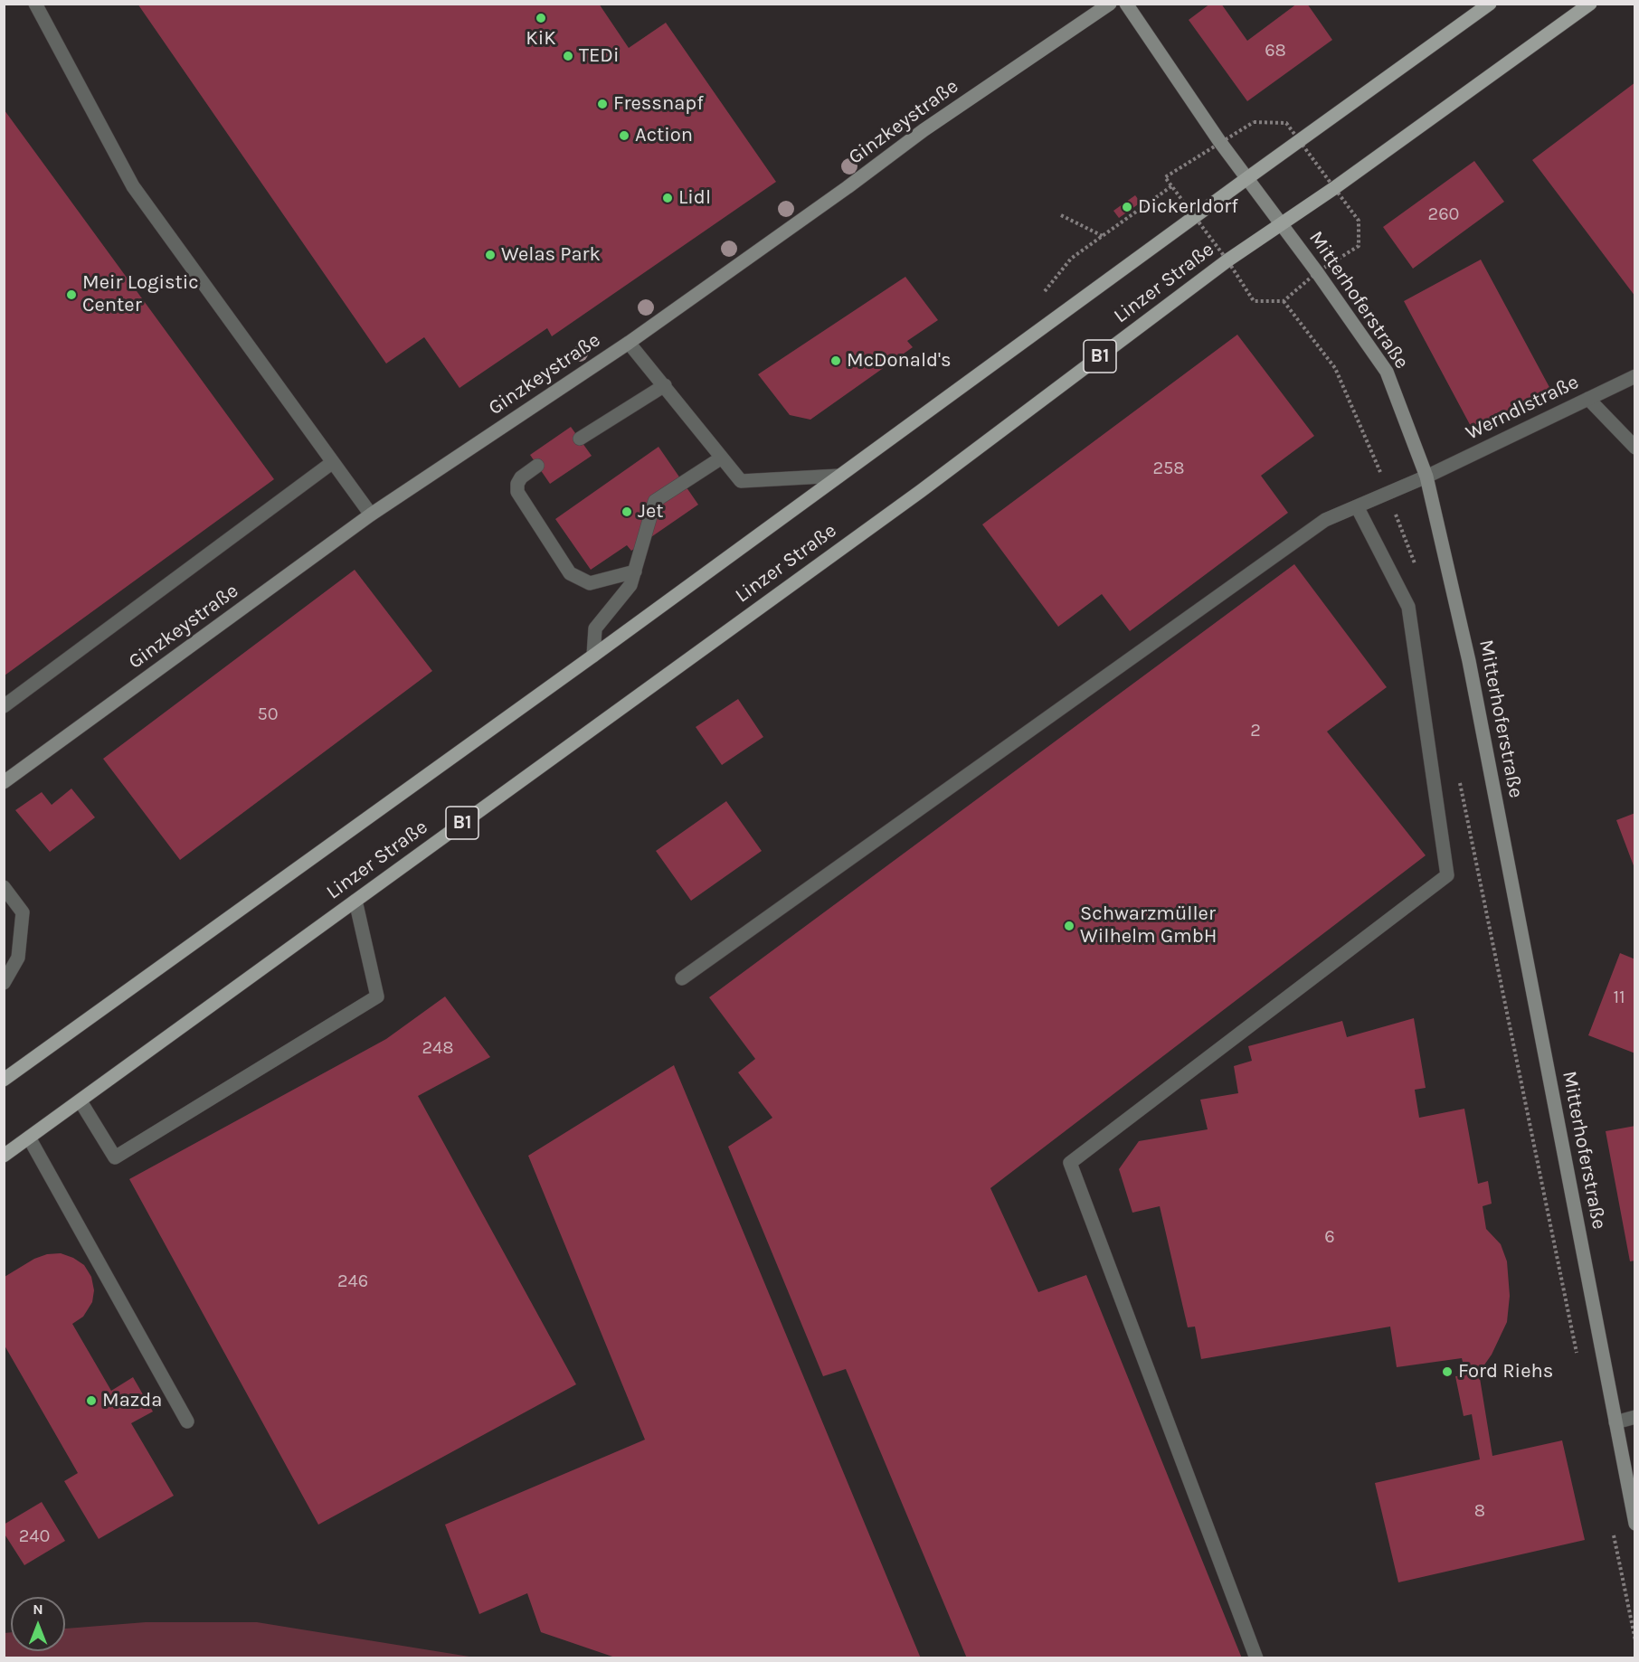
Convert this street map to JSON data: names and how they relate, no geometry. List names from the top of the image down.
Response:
{
  "streets": {
    "main road": ["Linzer Straße", "B1"],
    "street": ["Ginzkeystraße", "Mitterhoferstraße", "Werndlstraße"]
  },
  "crossings": [
    ["Linzer Straße", "Mitterhoferstraße"],
    ["Mitterhoferstraße", "Werndlstraße"]
  ],
  "places": [
    "KiK",
    "TEDi",
    "Fressnapf",
    "Action",
    "Lidl",
    "Dickerldorf",
    "Welas Park",
    "Meir Logistic Center",
    "McDonald's",
    "Jet",
    "Schwarzmüller Wilhelm GmbH",
    "Ford Riehs",
    "Mazda"
  ],
  "house_numbers": [
    "68",
    "260",
    "258",
    "50",
    "2",
    "11",
    "248",
    "6",
    "246",
    "8",
    "240"
  ],
  "north": "top"
}
